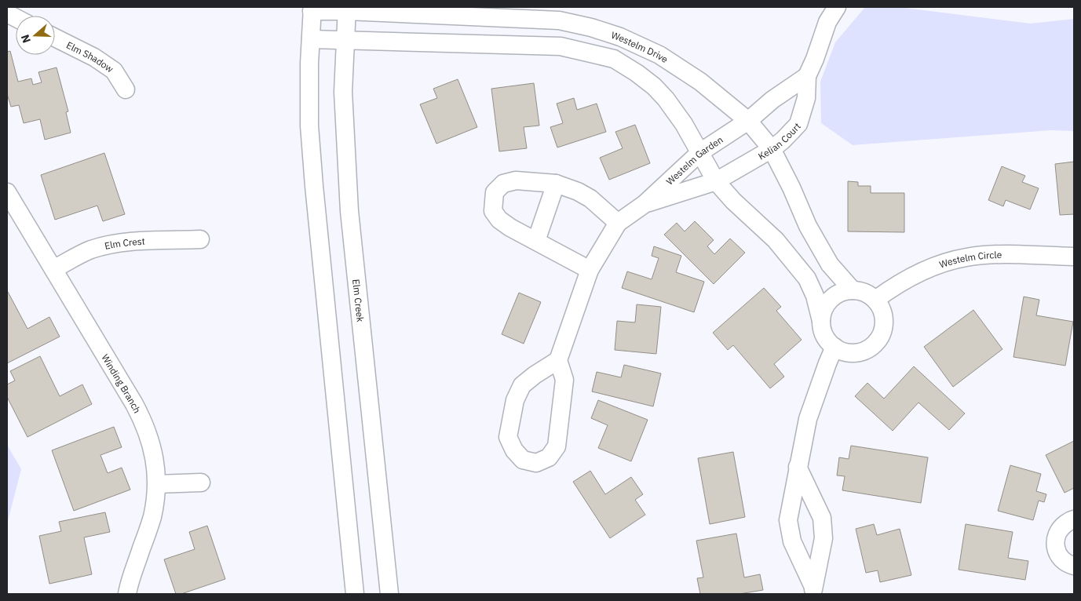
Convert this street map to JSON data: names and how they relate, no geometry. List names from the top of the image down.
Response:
{
  "streets": {
    "street": [
      "Westelm Drive",
      "Elm Shadow",
      "Kelian Court",
      "Westelm Garden",
      "Elm Crest",
      "Westelm Circle",
      "Elm Creek",
      "Winding Branch"
    ]
  },
  "crossings": [
    ["Westelm Drive", "Kelian Court"],
    ["Westelm Drive", "Westelm Garden"],
    ["Westelm Drive", "Westelm Circle"],
    ["Westelm Drive", "Elm Creek"],
    ["Kelian Court", "Westelm Garden"],
    ["Elm Crest", "Winding Branch"]
  ],
  "north": "left"
}
